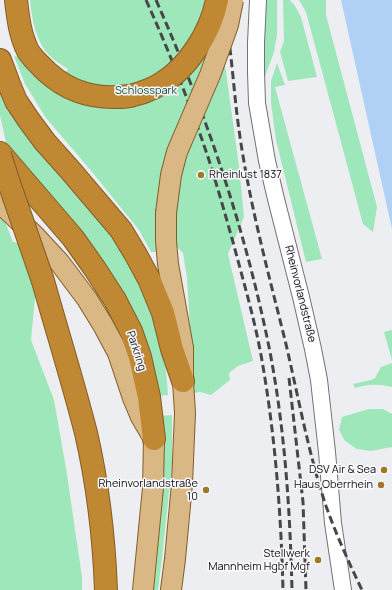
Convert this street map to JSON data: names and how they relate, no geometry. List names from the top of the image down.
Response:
{
  "streets": {
    "highway": ["Parkring"],
    "street": ["Rheinvorlandstraße"]
  },
  "parks": ["Schlosspark"],
  "places": [
    "Rheinlust 1837",
    "DSV Air & Sea",
    "Haus Oberrhein",
    "Rheinvorlandstraße 10",
    "Stellwerk Mannheim Hgbf Mgf"
  ]
}
